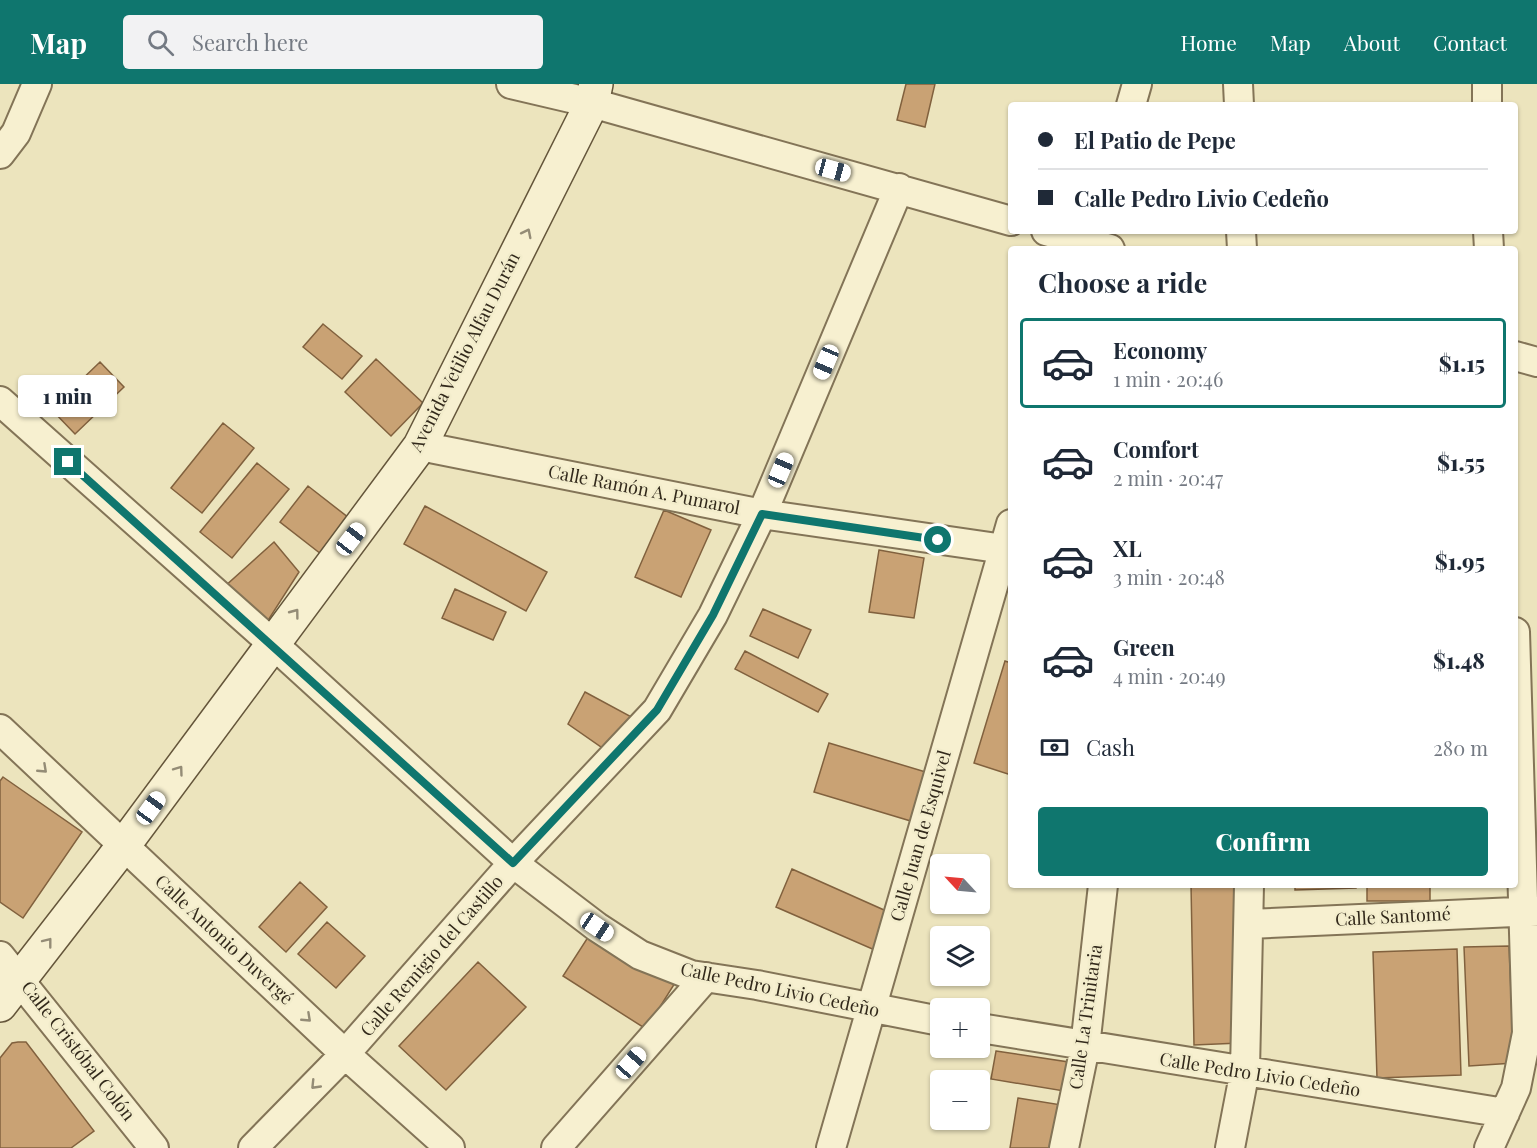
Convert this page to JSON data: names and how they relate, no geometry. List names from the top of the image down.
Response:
{
  "streets": {
    "main road": ["Avenida Vetilio Alfau Durán"],
    "street": [
      "Calle Ramón A. Pumarol",
      "Calle Juan de Esquivel",
      "Calle Santomé",
      "Calle Antonio Duvergé",
      "Calle Remigio del Castillo",
      "Calle Pedro Livio Cedeño",
      "Calle La Trinitaria",
      "Calle Cristóbal Colón"
    ]
  },
  "crossings": [
    ["Avenida Vetilio Alfau Durán", "Calle Ramón A. Pumarol"],
    ["Avenida Vetilio Alfau Durán", "Calle Antonio Duvergé"],
    ["Avenida Vetilio Alfau Durán", "Calle Pedro Livio Cedeño"],
    ["Avenida Vetilio Alfau Durán", "Calle Cristóbal Colón"],
    ["Calle Ramón A. Pumarol", "Calle Juan de Esquivel"],
    ["Calle Ramón A. Pumarol", "Calle Remigio del Castillo"],
    ["Calle Juan de Esquivel", "Calle Pedro Livio Cedeño"],
    ["Calle Antonio Duvergé", "Calle Remigio del Castillo"],
    ["Calle Remigio del Castillo", "Calle Pedro Livio Cedeño"],
    ["Calle Pedro Livio Cedeño", "Calle La Trinitaria"]
  ],
  "one_way": ["Avenida Vetilio Alfau Durán", "Calle Antonio Duvergé"],
  "north": "top left",
  "page": {
    "header": "Map",
    "search": "Search here",
    "nav": [
      "Home",
      "Map",
      "About",
      "Contact"
    ],
    "banner": ["El Patio de Pepe", "Calle Pedro Livio Cedeño"],
    "heading": "Choose a ride",
    "list": [
      {
        "name": "Economy",
        "note": "1 min · 20:46",
        "value": "$1.15"
      },
      {
        "name": "Comfort",
        "note": "2 min · 20:47",
        "value": "$1.55"
      },
      {
        "name": "XL",
        "note": "3 min · 20:48",
        "value": "$1.95"
      },
      {
        "name": "Green",
        "note": "4 min · 20:49",
        "value": "$1.48"
      }
    ],
    "bubble": "1 min",
    "pay": ["Cash", "280 m"],
    "buttons": "Confirm",
    "map_buttons": ["+", "−"]
  }
}
